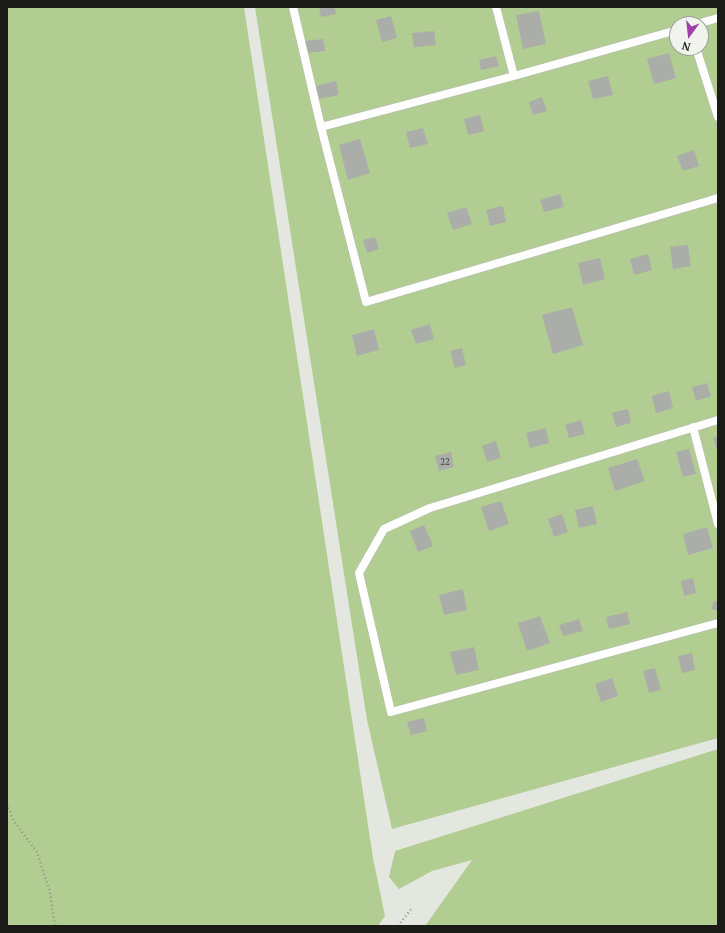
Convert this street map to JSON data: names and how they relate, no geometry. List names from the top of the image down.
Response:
{
  "house_numbers": ["22"],
  "north": "bottom"
}
